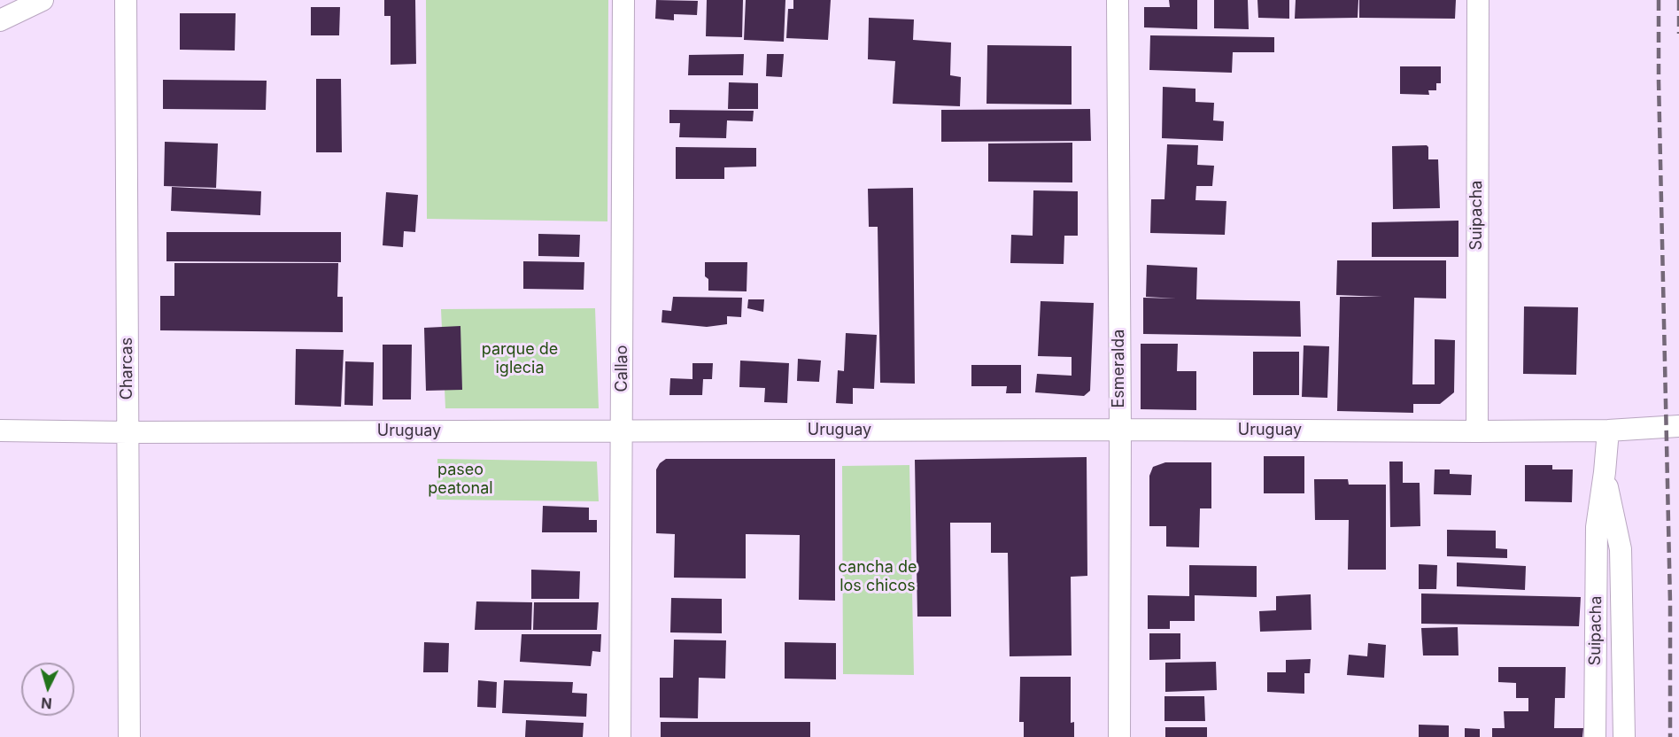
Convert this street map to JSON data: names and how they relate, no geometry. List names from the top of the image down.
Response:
{
  "streets": {
    "street": [
      "Suipacha",
      "Charcas",
      "Callao",
      "Esmeralda",
      "Uruguay"
    ]
  },
  "crossings": [
    ["Suipacha", "Uruguay"],
    ["Charcas", "Uruguay"],
    ["Callao", "Uruguay"],
    ["Esmeralda", "Uruguay"]
  ],
  "parks": ["parque de iglecia", "paseo peatonal", "cancha de los chicos"],
  "north": "bottom"
}
